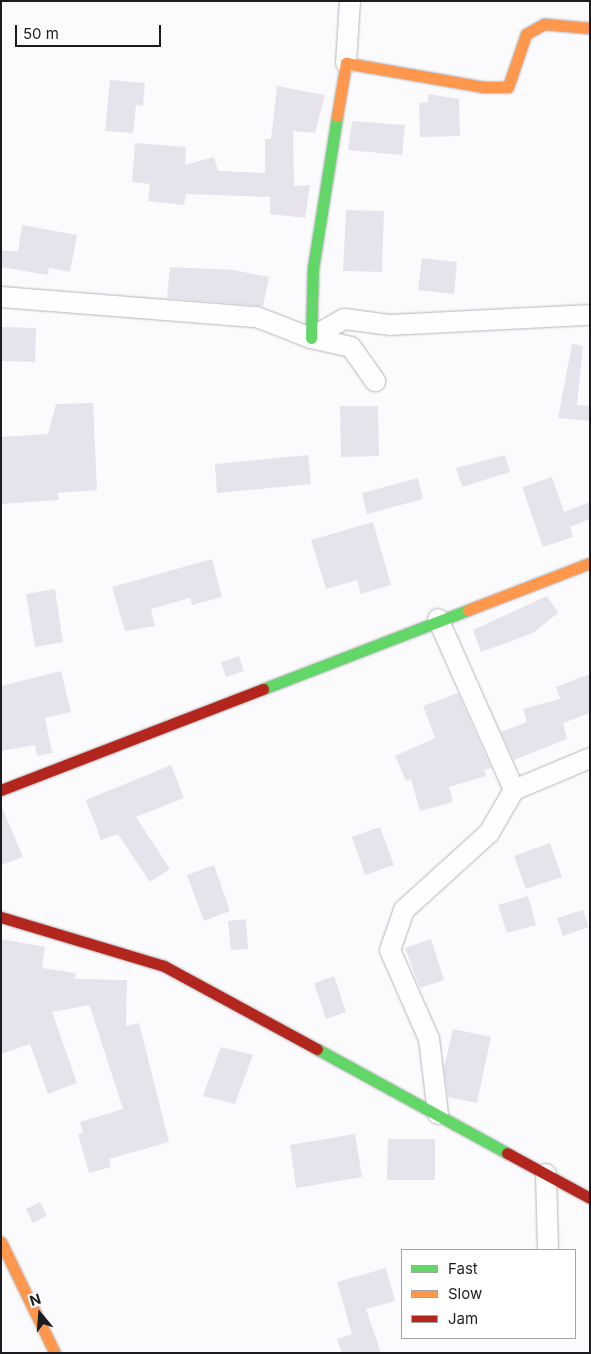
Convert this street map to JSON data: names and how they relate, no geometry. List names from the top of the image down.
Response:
{
  "legend": ["Fast", "Slow", "Jam"],
  "scale_bar": "50 m",
  "north": "top"
}
